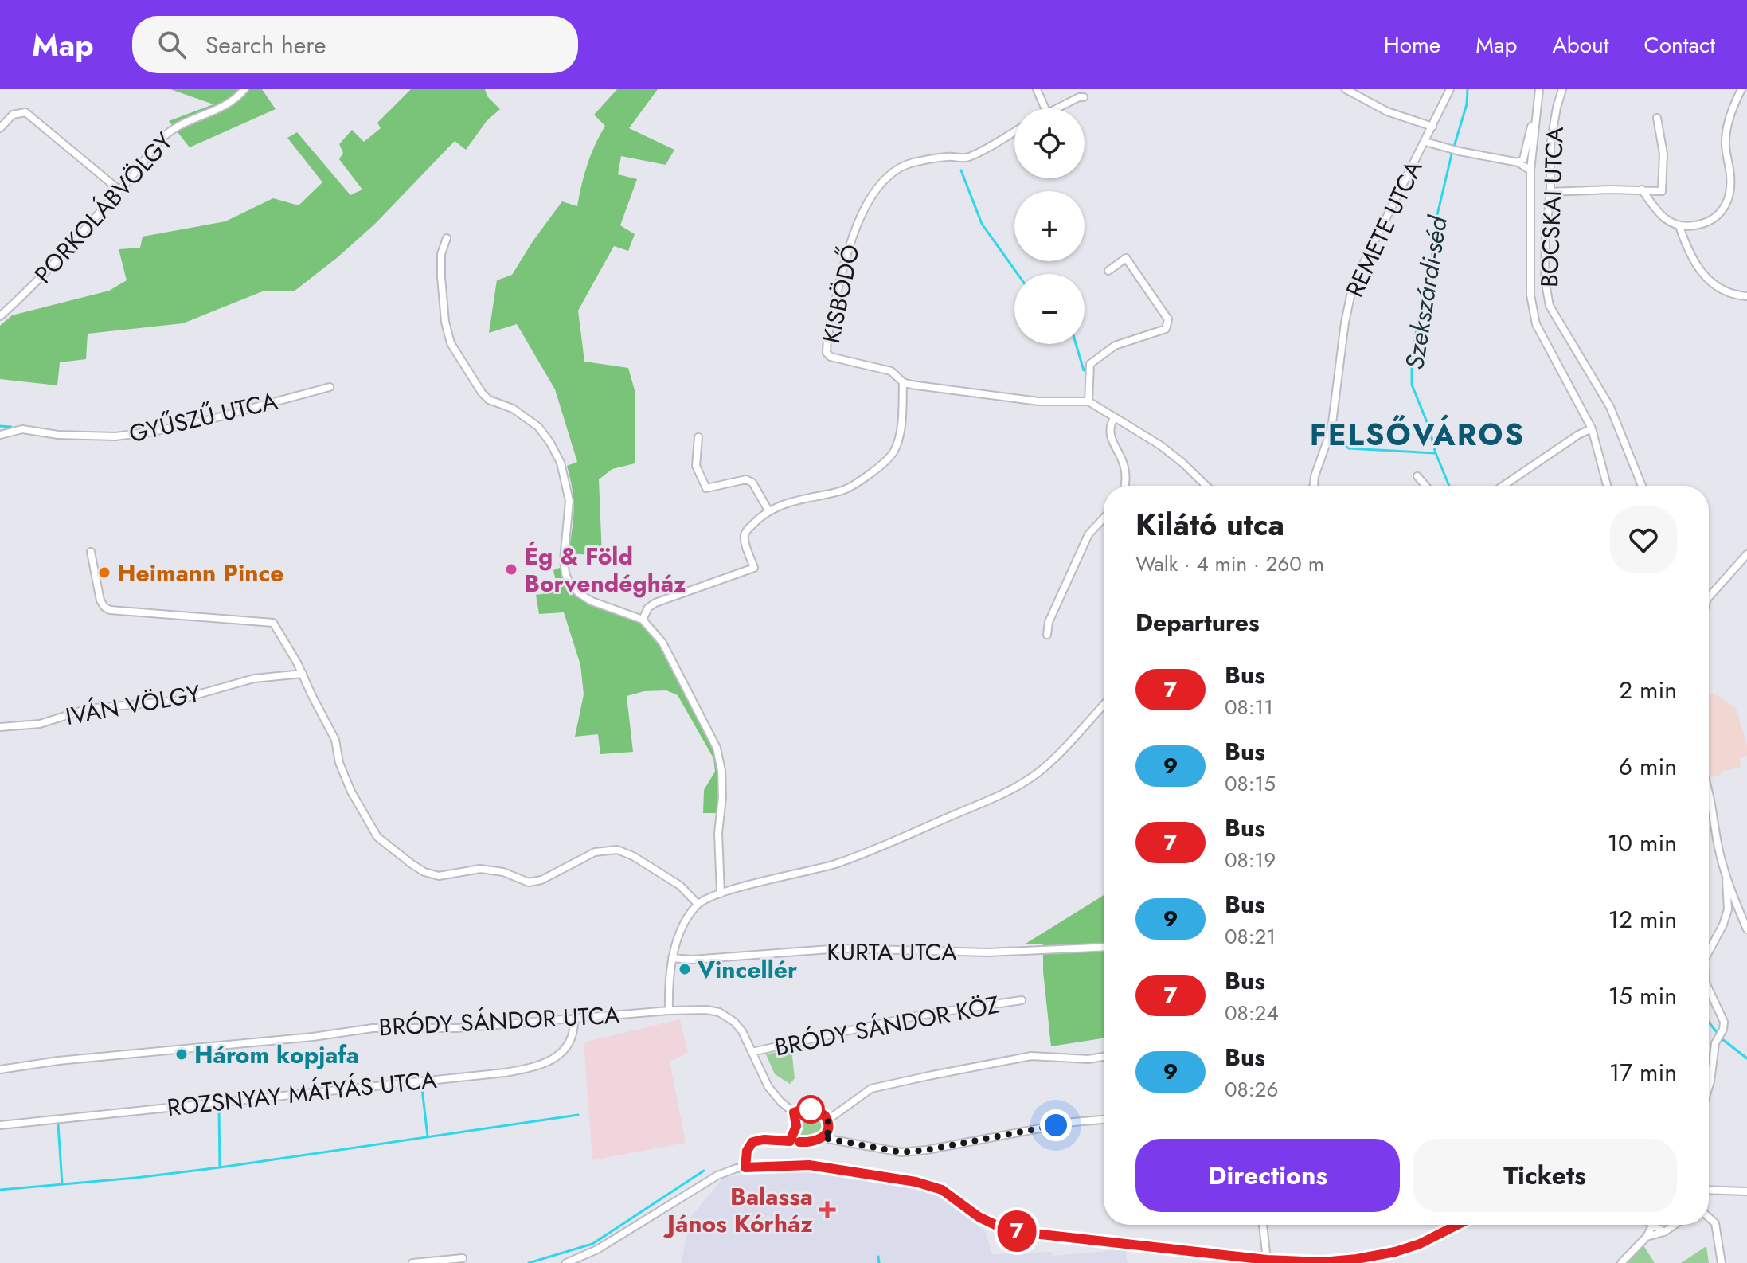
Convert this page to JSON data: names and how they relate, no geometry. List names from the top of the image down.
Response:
{
  "streets": {
    "street": [
      "BOCSKAI UTCA",
      "PORKOLÁBVÖLGY",
      "REMETE UTCA",
      "KISBÖDŐ",
      "GYŰSZŰ UTCA",
      "IVÁN VÖLGY",
      "KURTA UTCA",
      "BRÓDY SÁNDOR UTCA",
      "BRÓDY SÁNDOR KÖZ",
      "ROZSNYAY MÁTYÁS UTCA"
    ]
  },
  "crossings": [
    ["BRÓDY SÁNDOR UTCA", "BRÓDY SÁNDOR KÖZ"],
    ["BRÓDY SÁNDOR UTCA", "ROZSNYAY MÁTYÁS UTCA"]
  ],
  "districts": ["FELSŐVÁROS"],
  "water": ["Szekszárdi-séd"],
  "places": {
    "other": [
      "Ég & Föld Borvendégház",
      "Heimann Pince",
      "Vincellér",
      "Három kopjafa"
    ],
    "health": ["Balassa János Kórház"]
  },
  "lines": ["bus line 7"],
  "page": {
    "header": "Map",
    "search": "Search here",
    "nav": [
      "Home",
      "Map",
      "About",
      "Contact"
    ],
    "on_map": "7",
    "map_buttons": ["+", "−"],
    "heading": [
      ["Kilátó utca", "Walk · 4 min · 260 m"],
      "Departures"
    ],
    "list": [
      {
        "mark": "7",
        "name": "Bus",
        "note": "08:11",
        "value": "2 min"
      },
      {
        "mark": "9",
        "name": "Bus",
        "note": "08:15",
        "value": "6 min"
      },
      {
        "mark": "7",
        "name": "Bus",
        "note": "08:19",
        "value": "10 min"
      },
      {
        "mark": "9",
        "name": "Bus",
        "note": "08:21",
        "value": "12 min"
      },
      {
        "mark": "7",
        "name": "Bus",
        "note": "08:24",
        "value": "15 min"
      },
      {
        "mark": "9",
        "name": "Bus",
        "note": "08:26",
        "value": "17 min"
      }
    ],
    "buttons": ["Directions", "Tickets"]
  }
}
